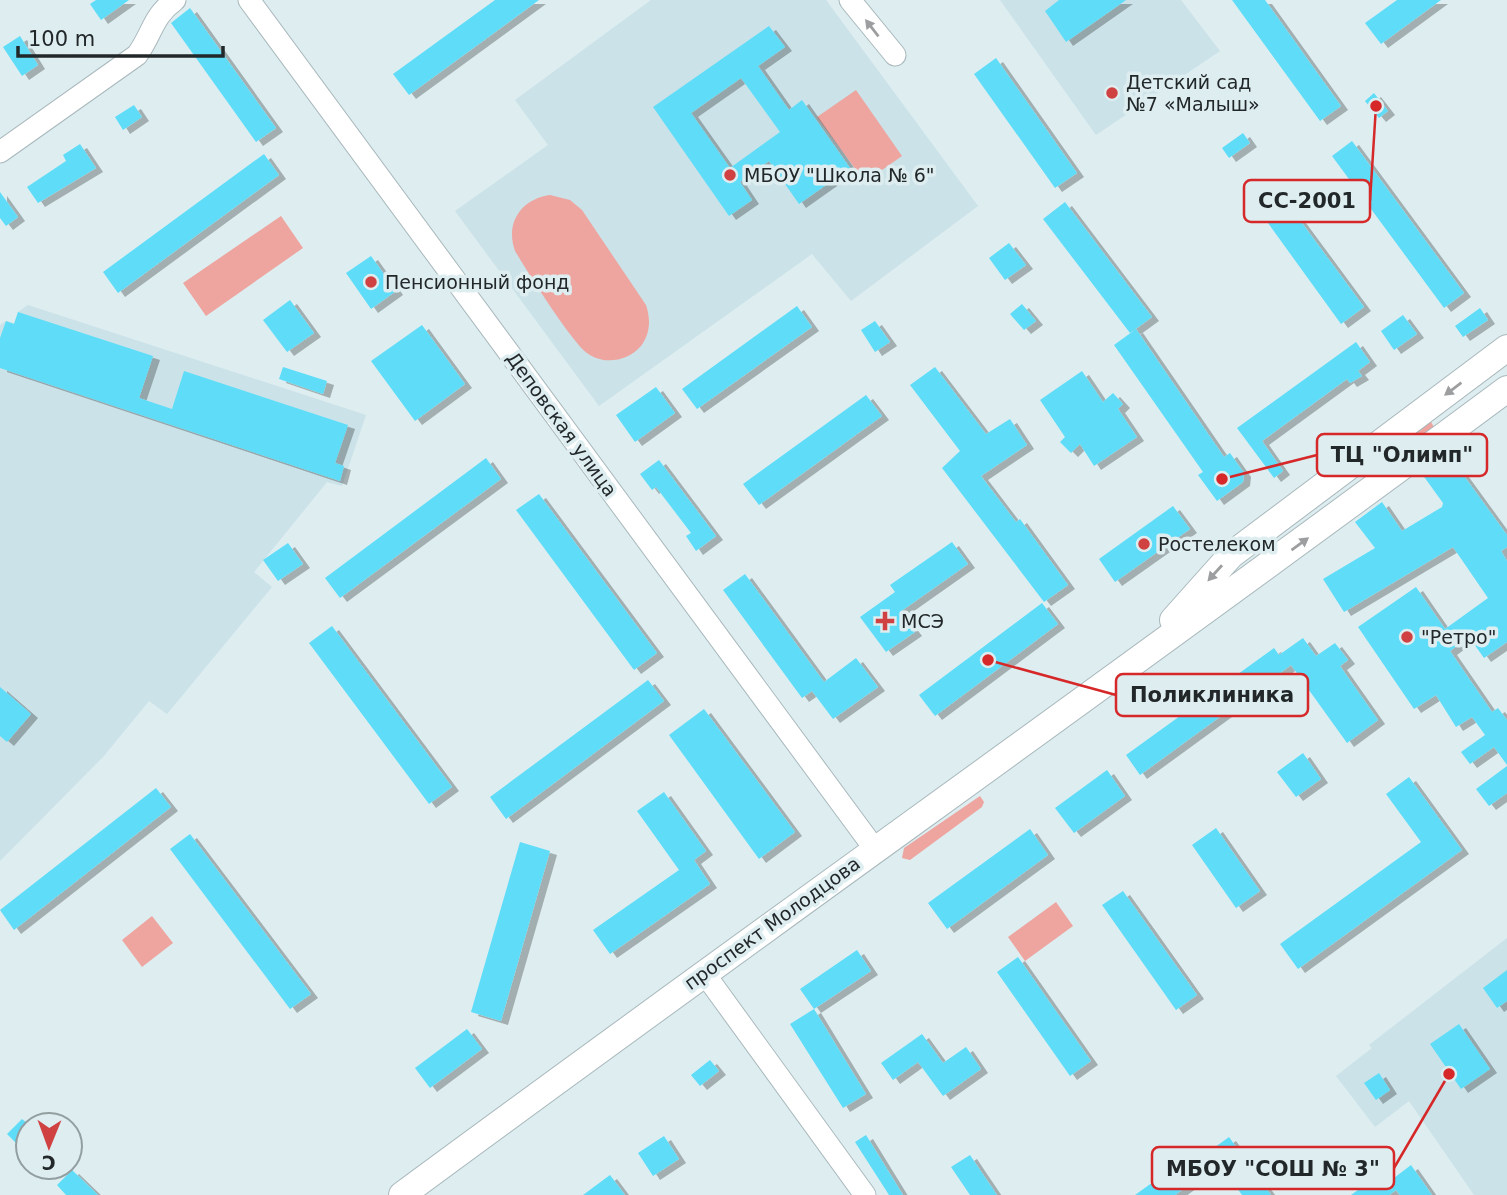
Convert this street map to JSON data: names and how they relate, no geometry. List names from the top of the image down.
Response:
{
  "streets": {
    "main road": ["проспект Молодцова"],
    "street": ["Деповская улица"]
  },
  "crossings": [
    ["Деповская улица", "проспект Молодцова"]
  ],
  "places": {
    "other": [
      "Детский сад №7 «Малыш»",
      "СС-2001",
      "МБОУ \"Школа № 6\"",
      "Пенсионный фонд",
      "ТЦ \"Олимп\"",
      "Ростелеком",
      "\"Ретро\"",
      "Поликлиника",
      "МБОУ \"СОШ № 3\""
    ],
    "health": ["МСЭ"]
  },
  "scale_bar": "100 m",
  "north": "bottom"
}
